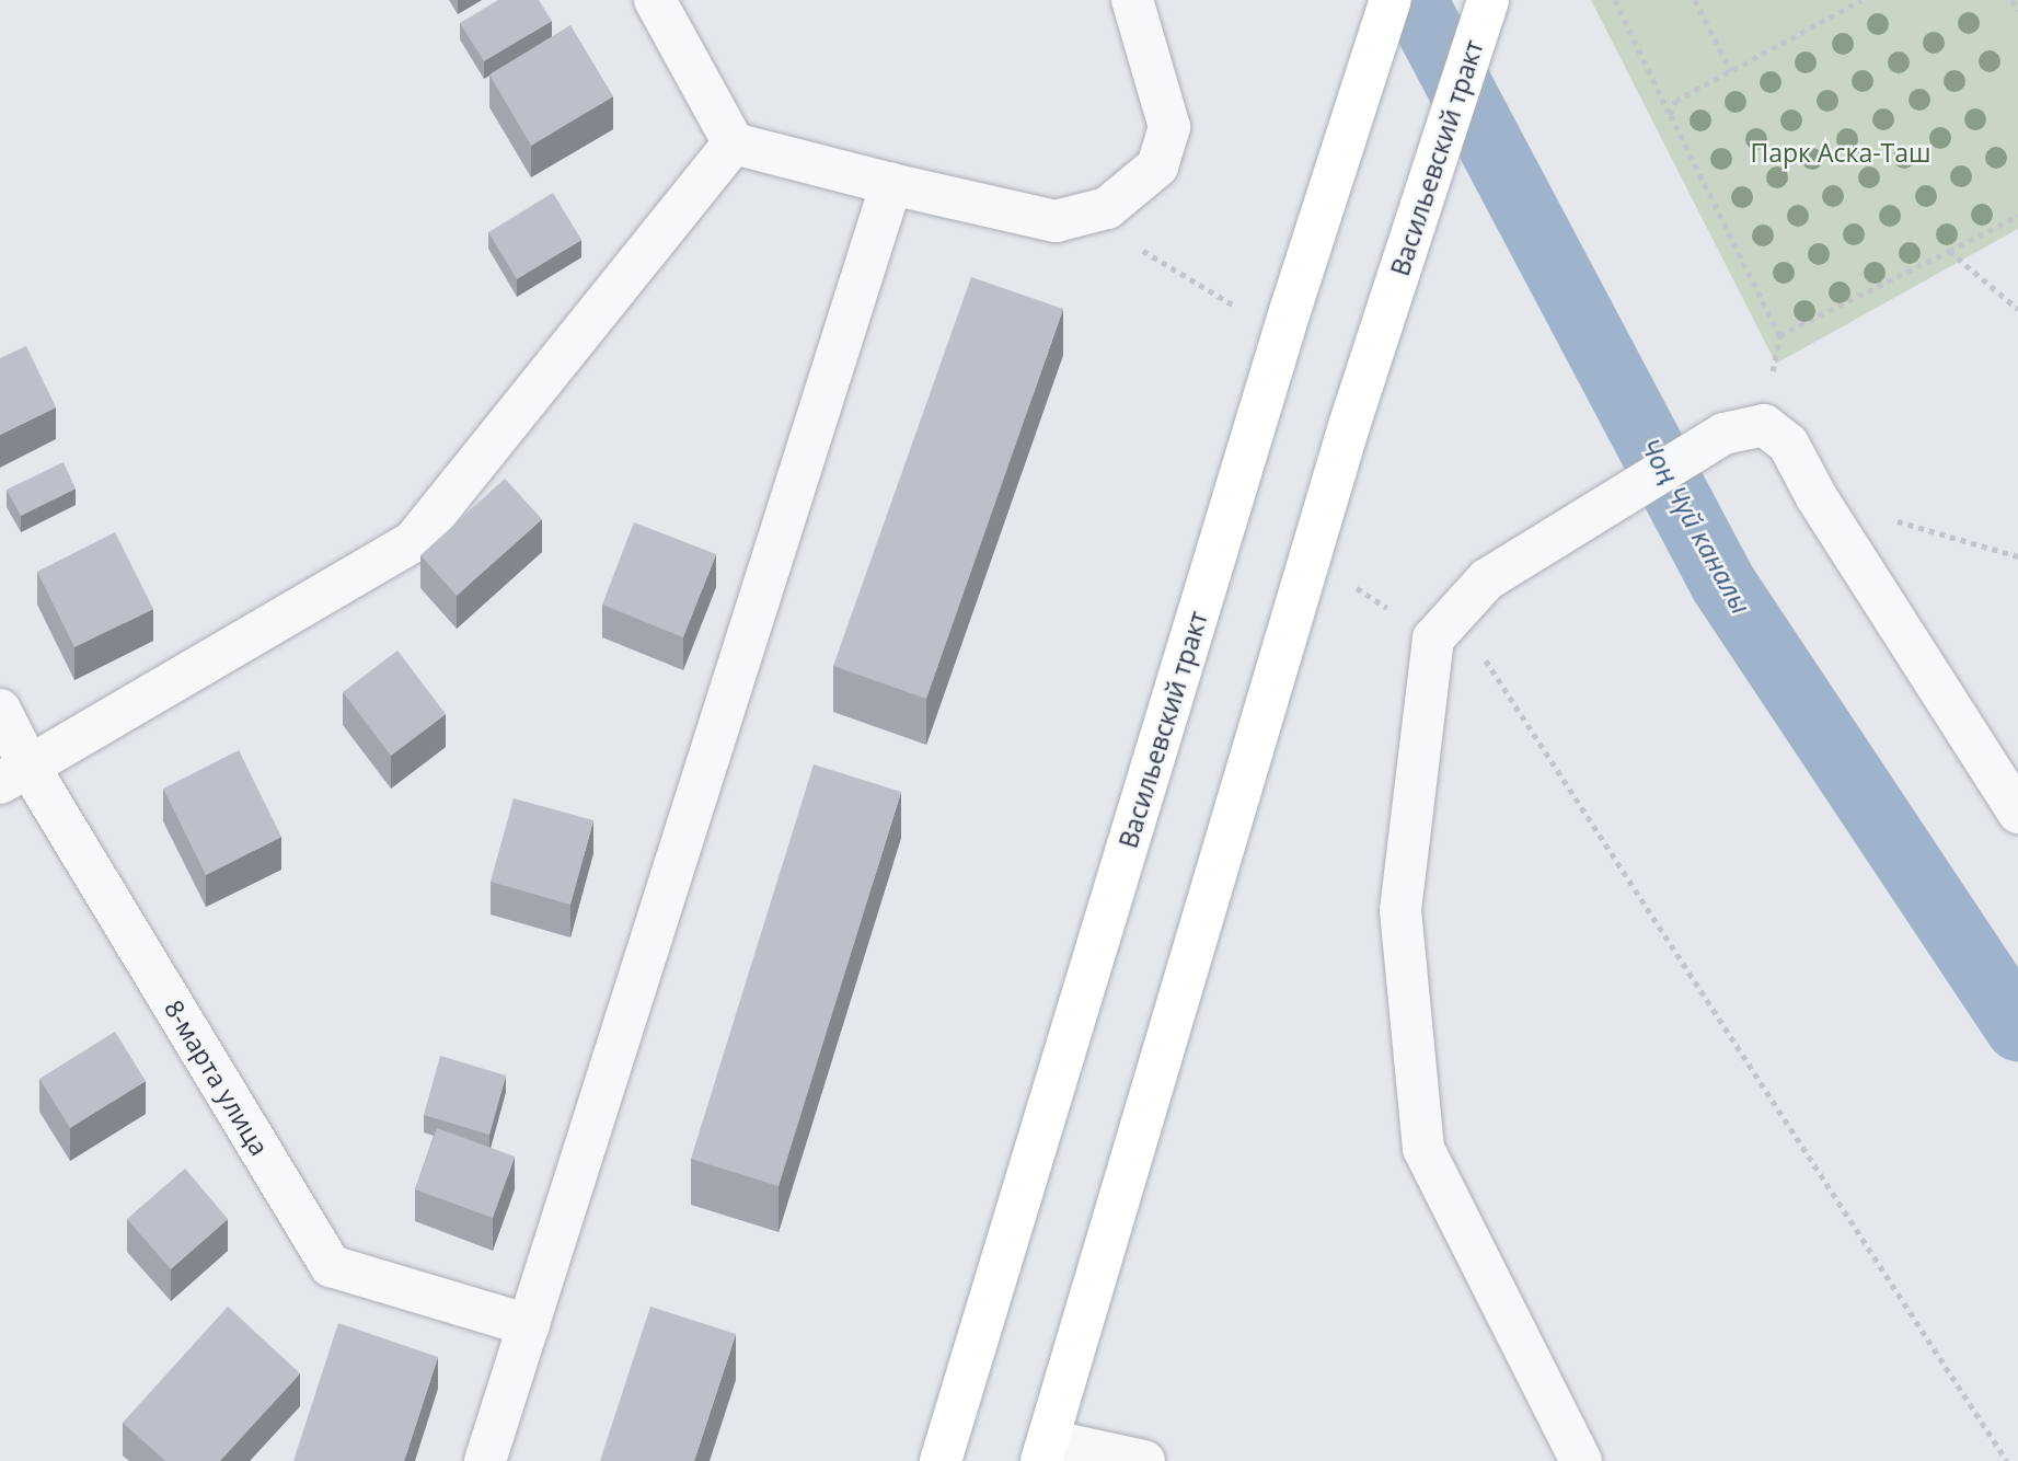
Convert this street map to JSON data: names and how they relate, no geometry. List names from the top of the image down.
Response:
{
  "streets": {
    "main road": ["Васильевский тракт"],
    "street": ["8-марта улица"]
  },
  "water": ["Чоң Чүй каналы"],
  "parks": ["Парк Аска-Таш"]
}
